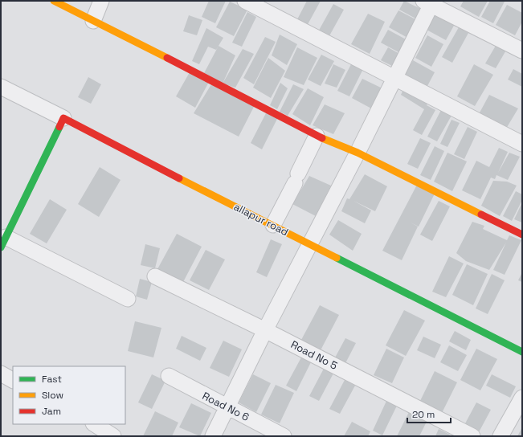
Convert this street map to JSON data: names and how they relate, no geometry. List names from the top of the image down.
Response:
{
  "streets": {
    "main road": ["allapur road"],
    "street": ["Road No 5", "Road No 6"]
  },
  "legend": ["Fast", "Slow", "Jam"],
  "scale_bar": "20 m"
}
